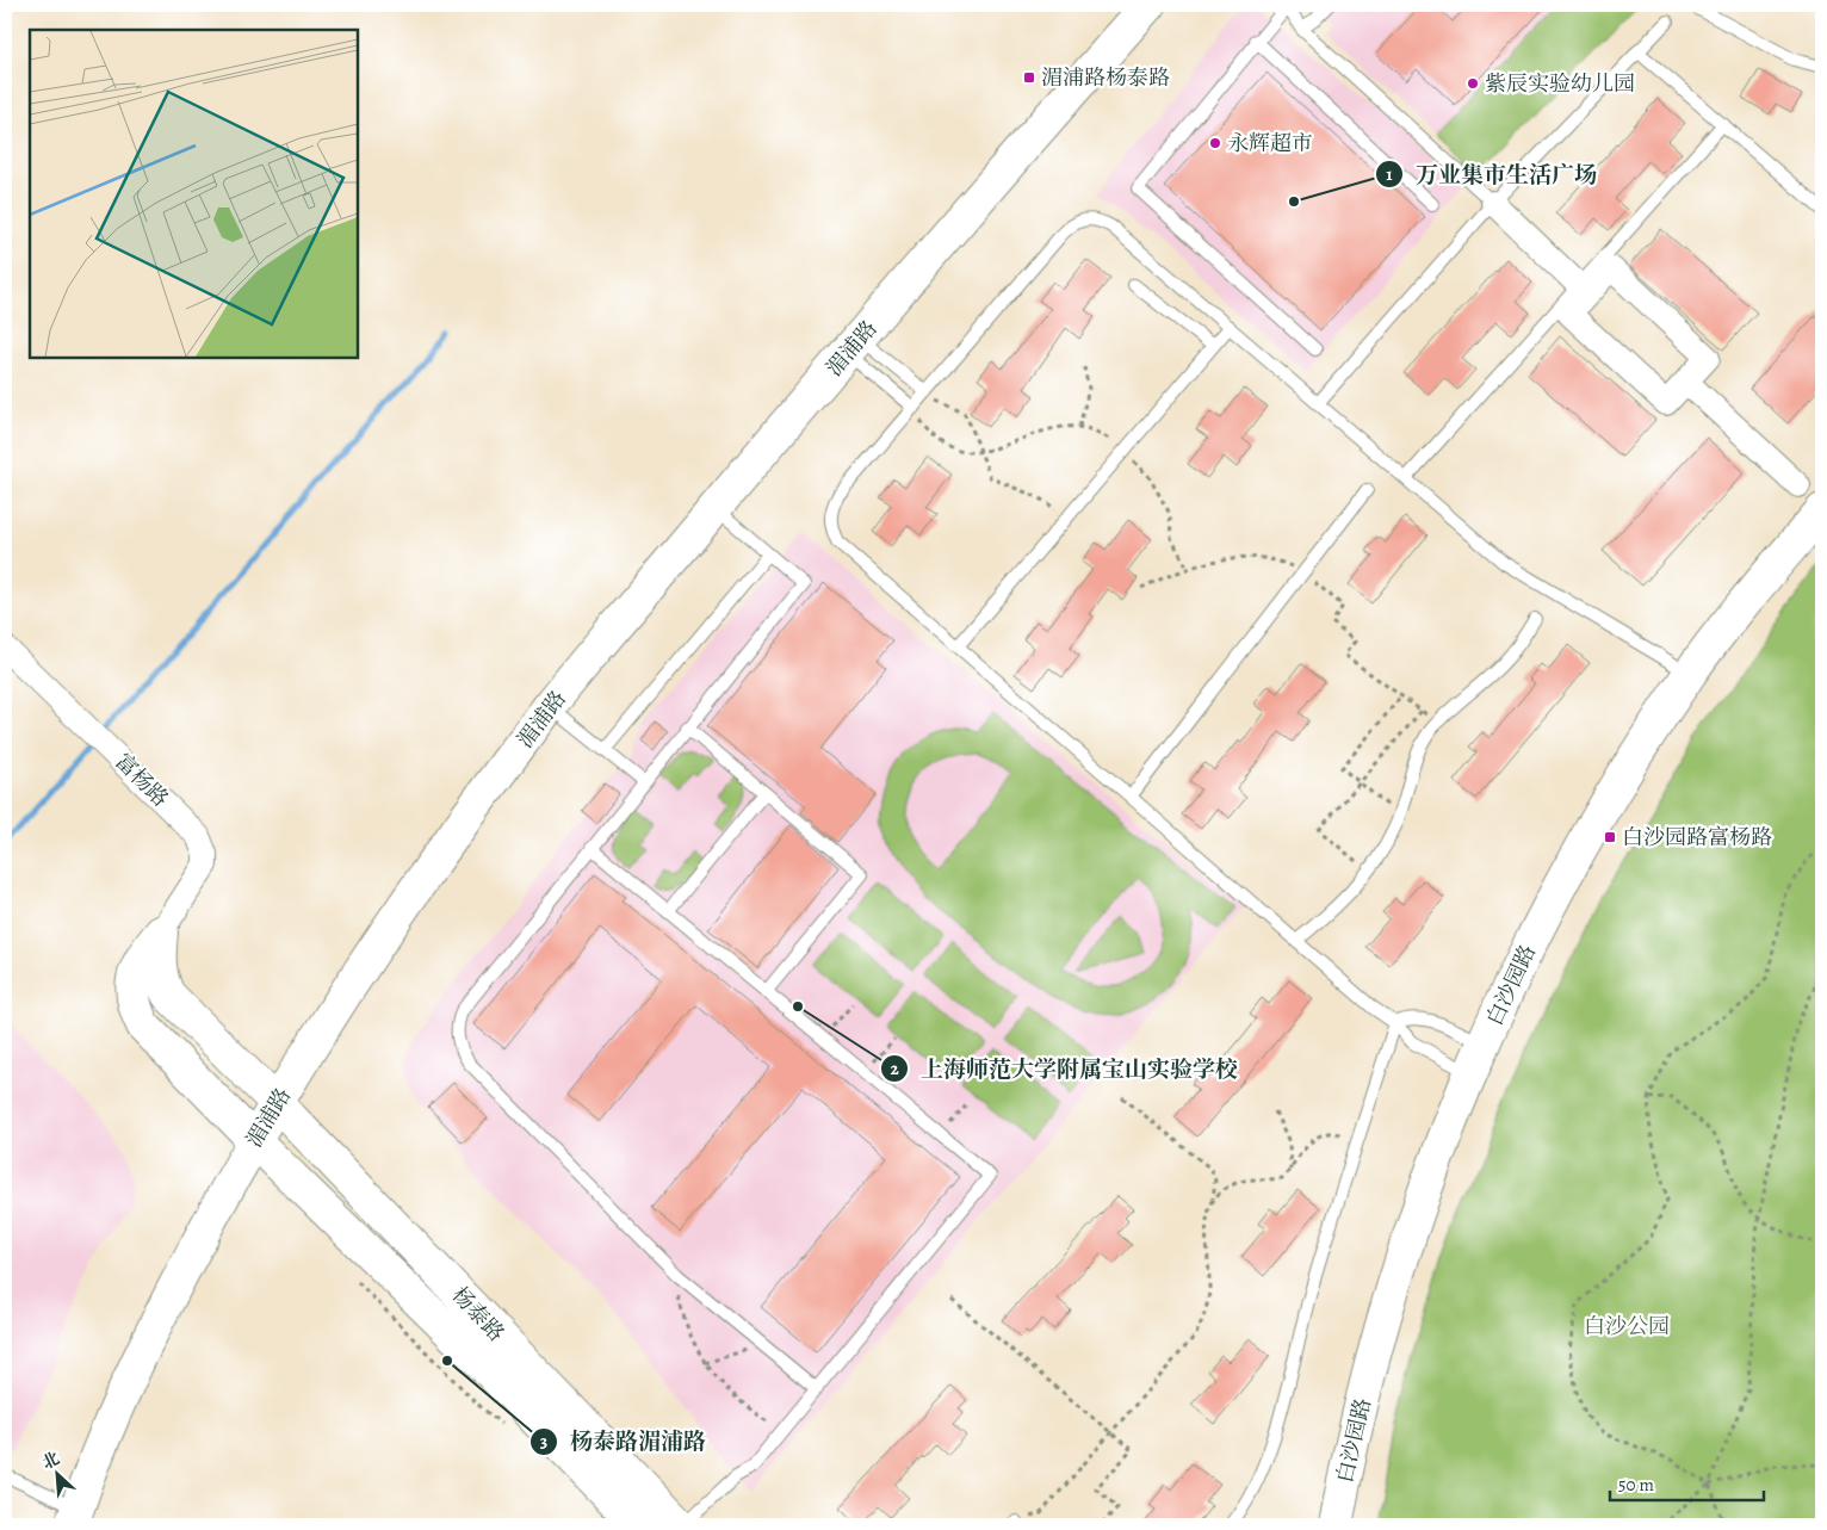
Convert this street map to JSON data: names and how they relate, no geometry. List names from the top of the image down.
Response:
{
  "streets": {
    "street": [
      "湄浦路",
      "富杨路",
      "白沙园路",
      "杨泰路"
    ]
  },
  "crossings": [
    ["湄浦路", "杨泰路"],
    ["富杨路", "杨泰路"]
  ],
  "parks": ["白沙公园"],
  "places": {
    "transit": ["湄浦路杨泰路", "白沙园路富杨路"],
    "other": [
      "紫辰实验幼儿园",
      "永辉超市",
      "万业集市生活广场",
      "上海师范大学附属宝山实验学校",
      "杨泰路湄浦路"
    ]
  },
  "scale_bar": "50 m",
  "north": "top left"
}
